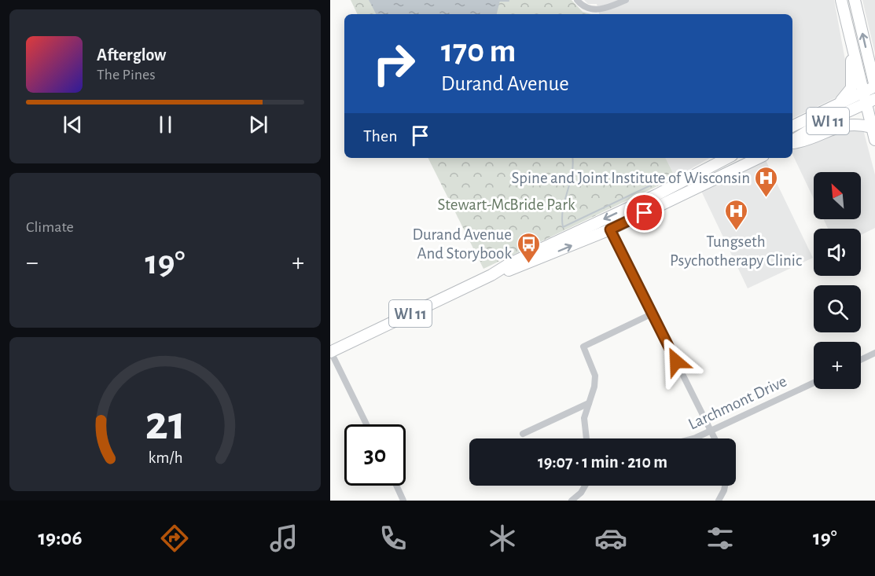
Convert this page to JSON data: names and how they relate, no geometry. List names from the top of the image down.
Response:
{
  "streets": {
    "main road": ["WI 11"],
    "street": ["Larchmont Drive"]
  },
  "parks": ["Stewart-McBride Park"],
  "places": {
    "hospital": ["Spine and Joint Institute of Wisconsin", "Tungseth Psychotherapy Clinic"],
    "bus stop": ["Durand Avenue And Storybook"]
  },
  "north": "top left",
  "page": {
    "turn": ["170 m", "Durand Avenue"],
    "song": ["Afterglow", "The Pines"],
    "then": "Then",
    "map_buttons": "+",
    "tile": "Climate",
    "heat": ["−", "19°", "+"],
    "limit": "30",
    "trip": "19:07 · 1 min · 210 m",
    "tabs": ["19:06", "19°"],
    "gauge": ["21", "km/h"]
  }
}
